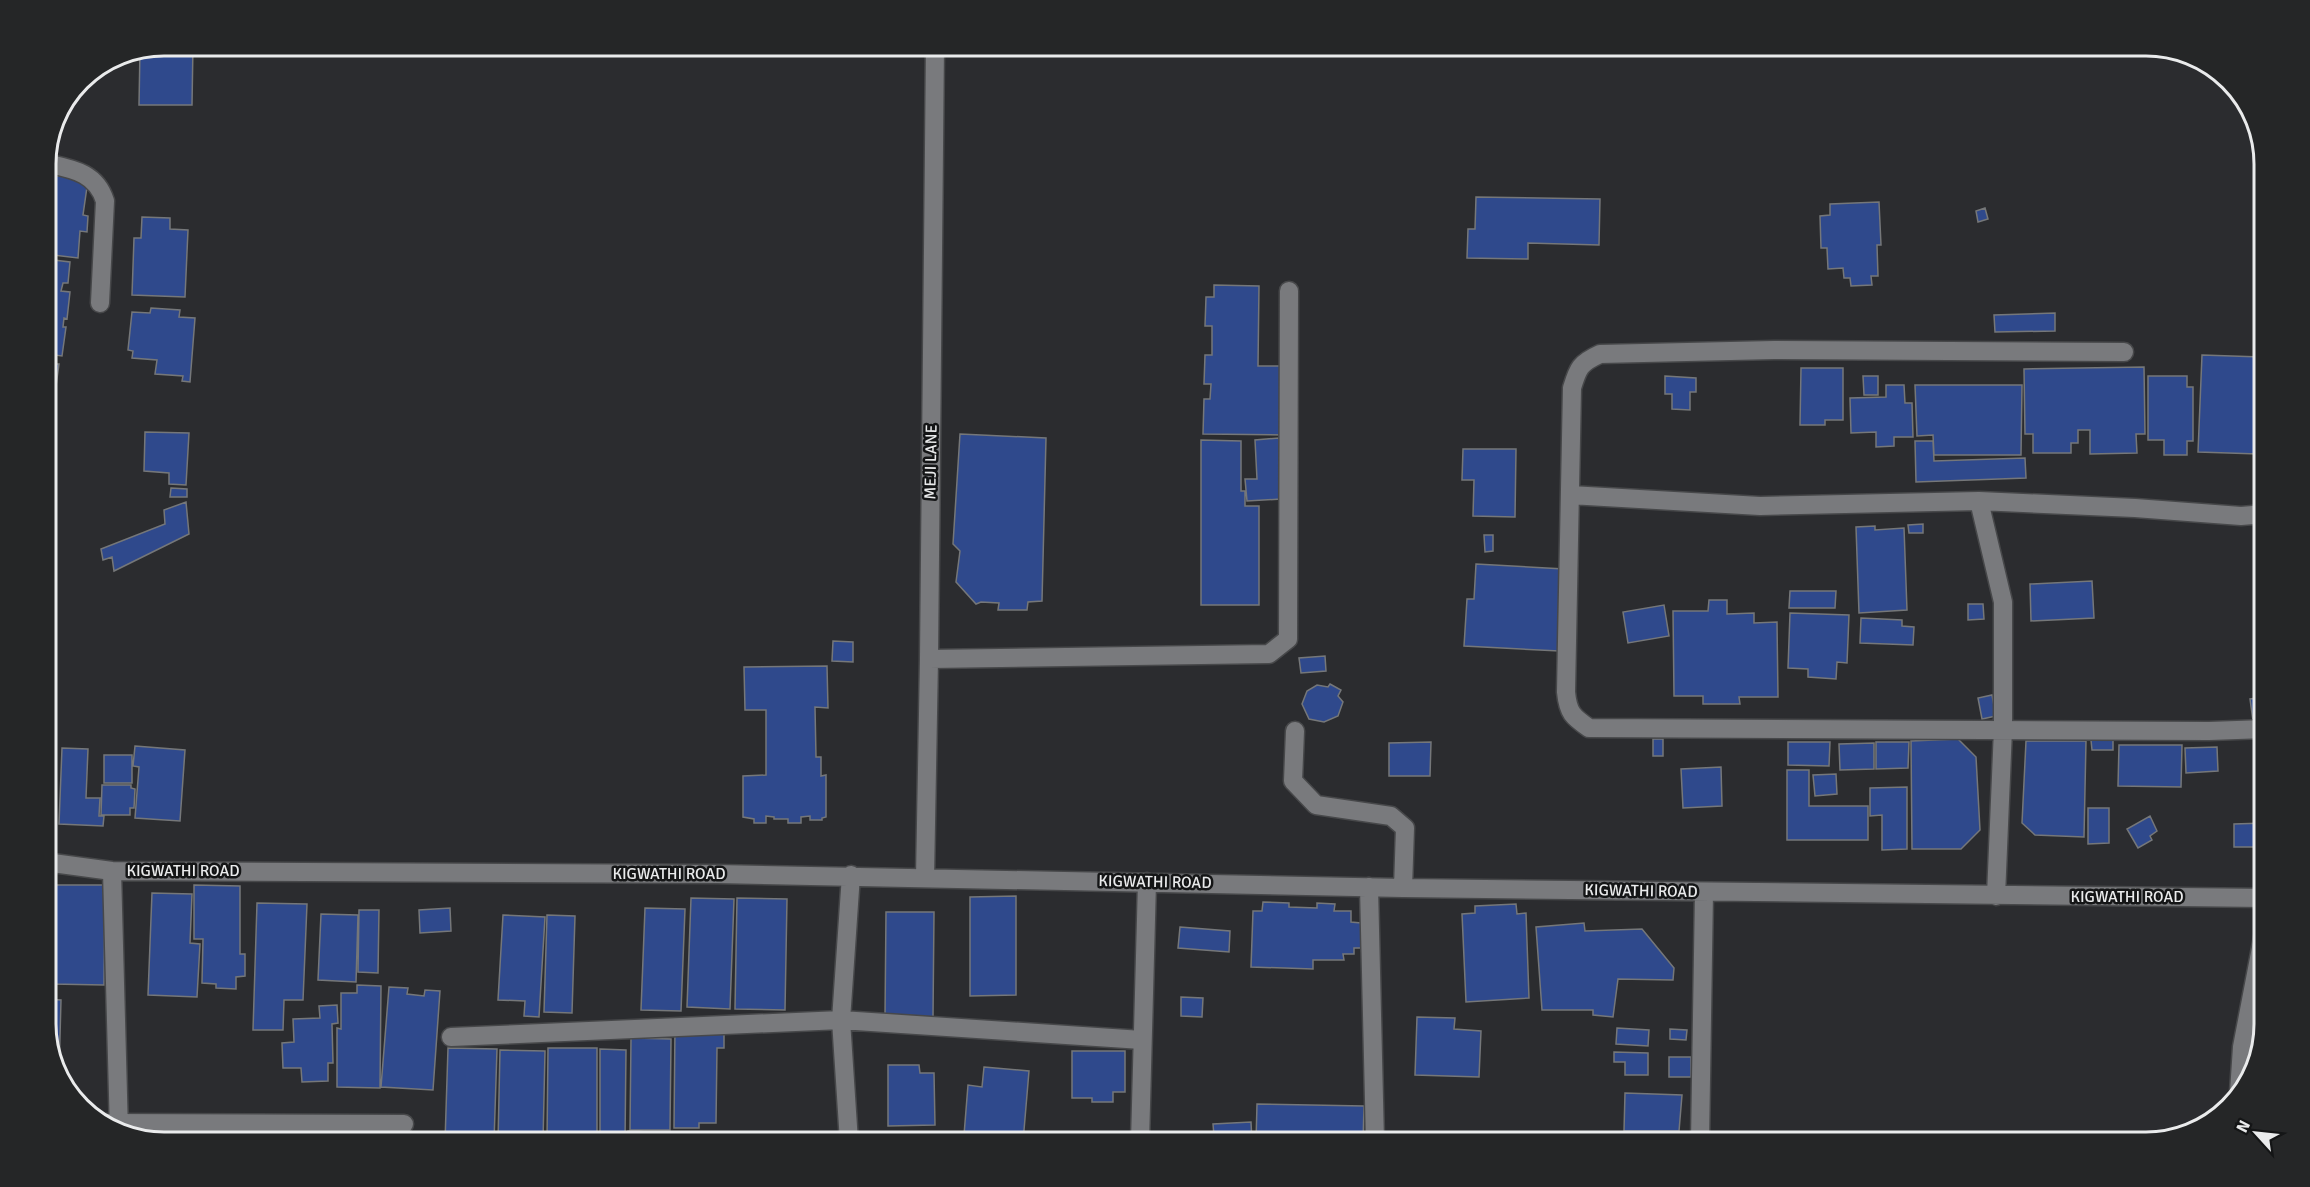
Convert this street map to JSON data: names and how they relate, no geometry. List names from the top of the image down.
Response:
{
  "streets": {
    "street": ["MEJI LANE", "KIGWATHI ROAD"]
  },
  "crossings": [
    ["MEJI LANE", "KIGWATHI ROAD"]
  ],
  "north": "top left"
}
